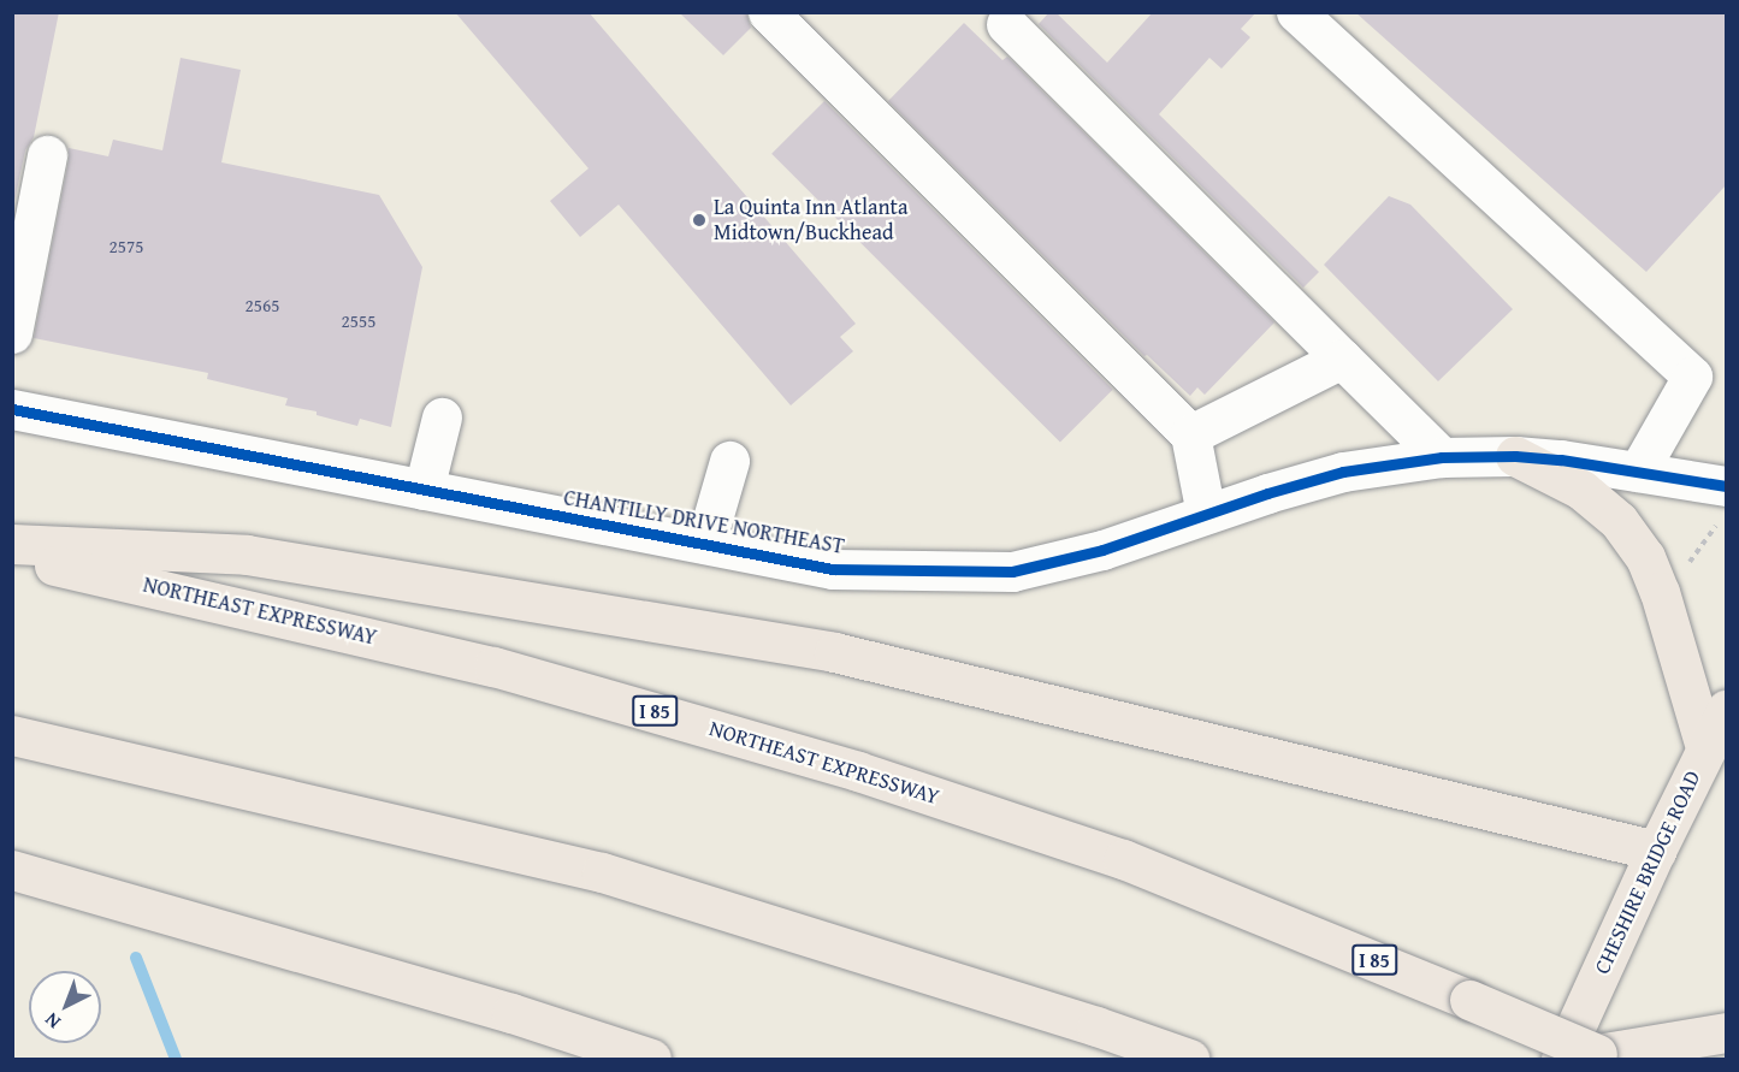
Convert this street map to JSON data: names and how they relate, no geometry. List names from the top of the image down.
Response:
{
  "streets": {
    "main road": ["NORTHEAST EXPRESSWAY", "I 85", "CHESHIRE BRIDGE ROAD"],
    "street": ["CHANTILLY DRIVE NORTHEAST"]
  },
  "crossings": [
    ["NORTHEAST EXPRESSWAY", "CHESHIRE BRIDGE ROAD"]
  ],
  "places": ["La Quinta Inn Atlanta Midtown/Buckhead"],
  "house_numbers": ["2575", "2565", "2555"],
  "north": "bottom left"
}
